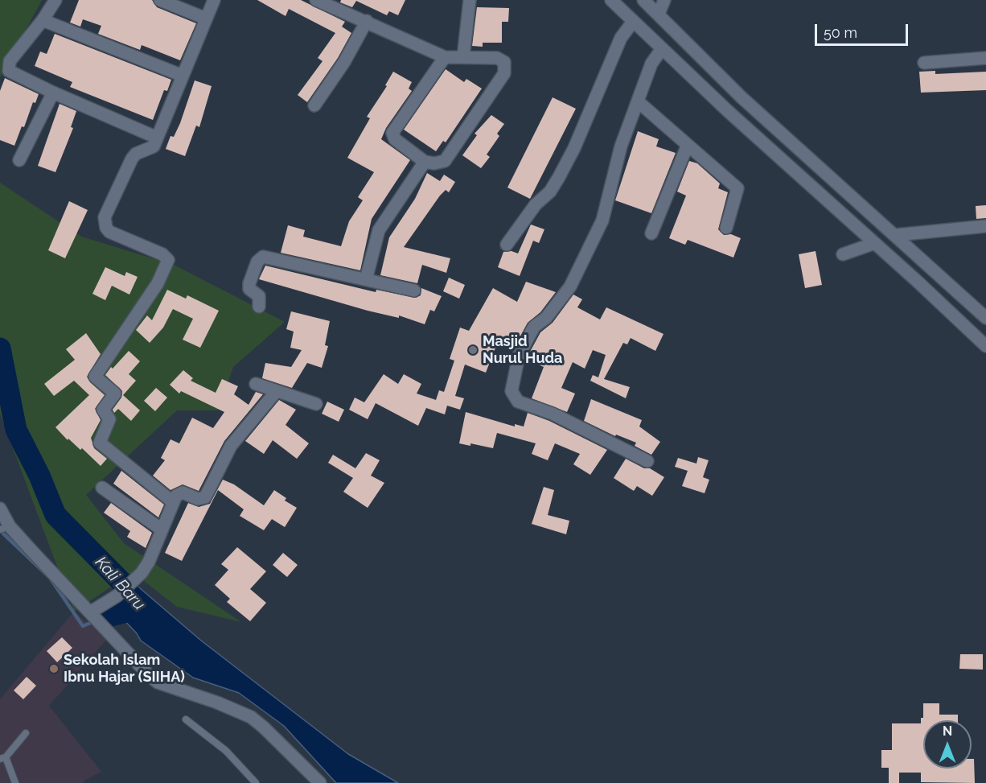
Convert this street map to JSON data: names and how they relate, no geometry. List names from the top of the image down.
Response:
{
  "water": ["Kali Baru"],
  "places": ["Masjid Nurul Huda", "Sekolah Islam Ibnu Hajar (SIIHA)"],
  "scale_bar": "50 m",
  "north": "top"
}
